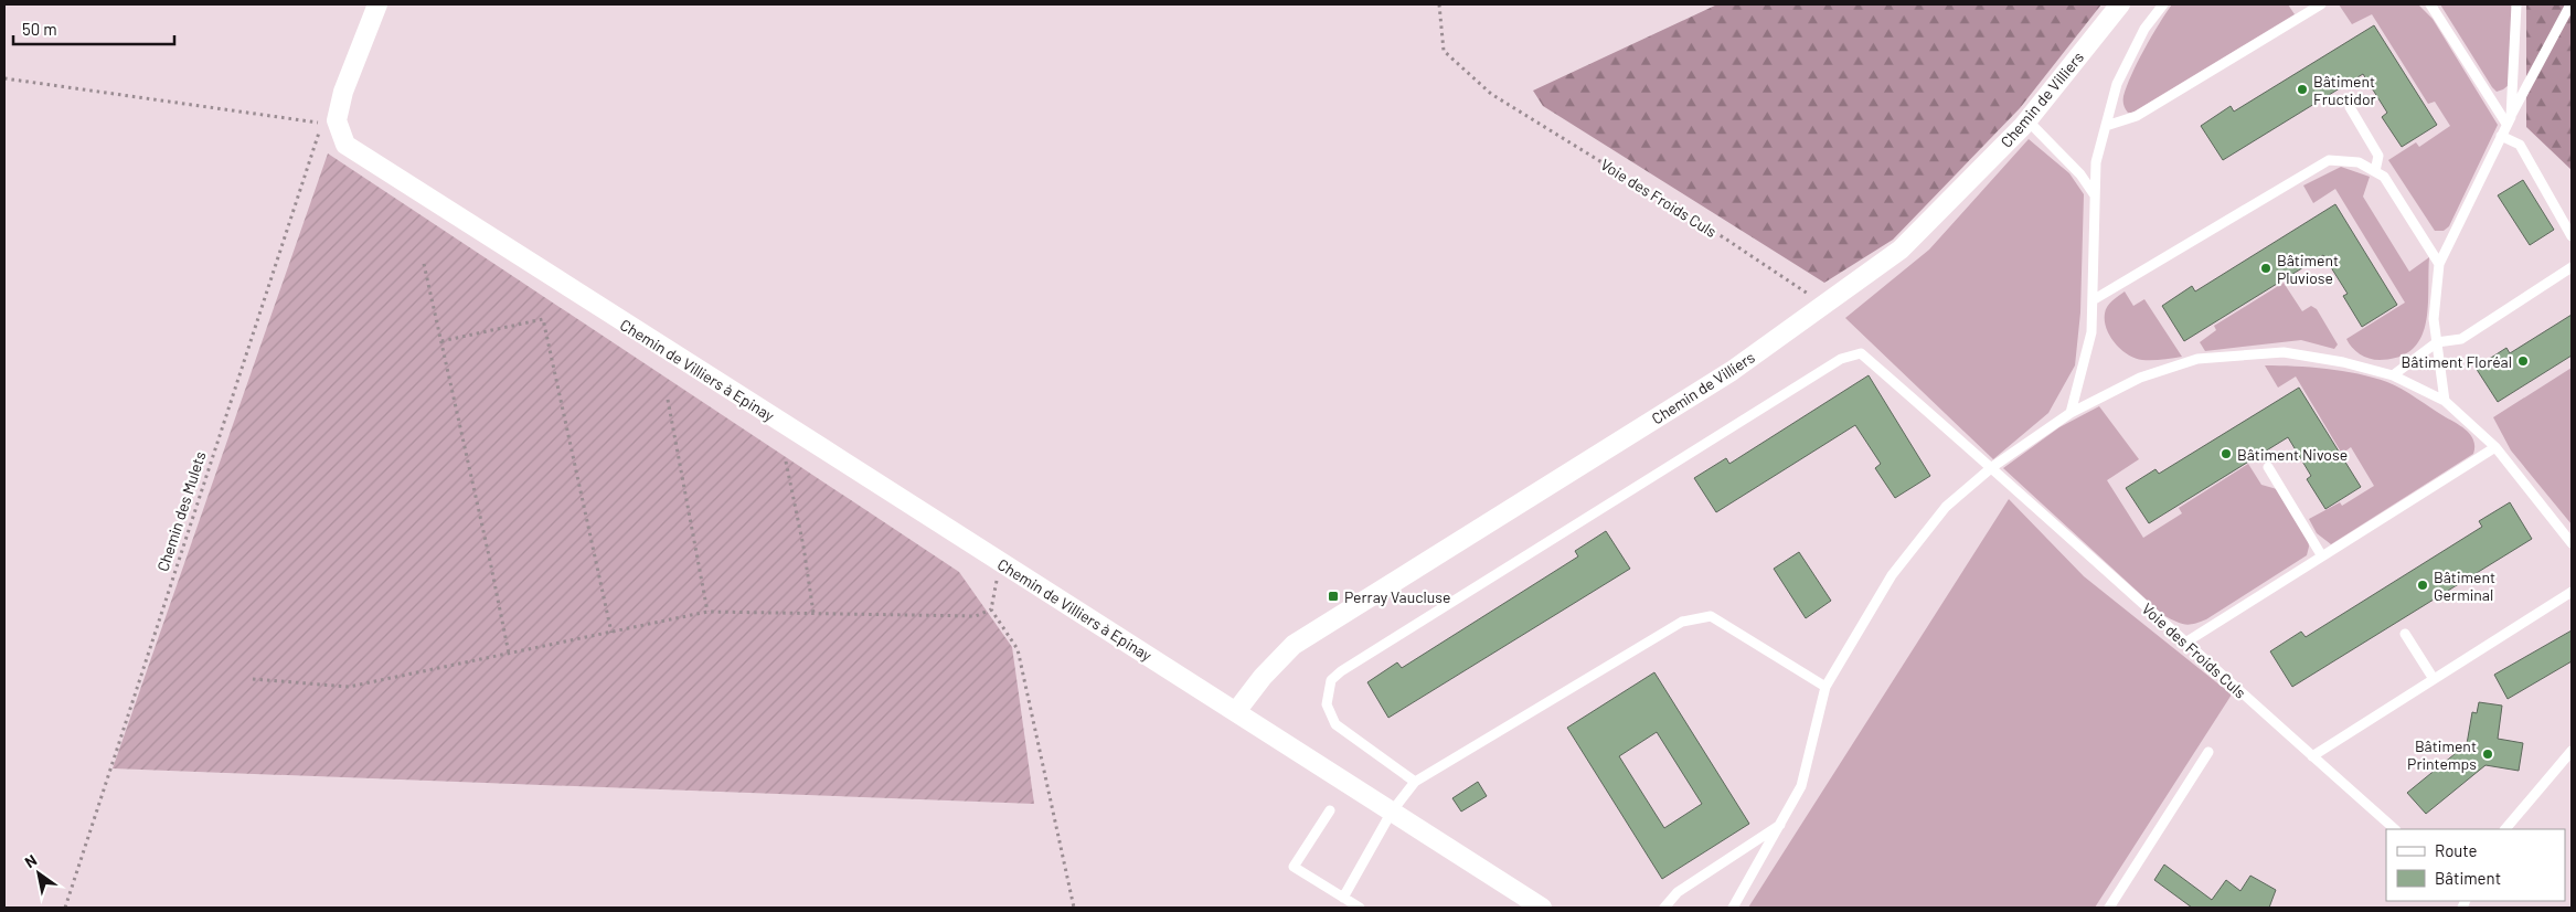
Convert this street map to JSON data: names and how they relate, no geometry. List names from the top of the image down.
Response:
{
  "streets": {
    "street": ["Chemin de Villiers", "Chemin de Villiers à Epinay"],
    "lane": ["Voie des Froids Culs"],
    "path": ["Chemin des Mulets"]
  },
  "crossings": [
    ["Chemin de Villiers", "Voie des Froids Culs"],
    ["Chemin de Villiers", "Chemin de Villiers à Epinay"],
    ["Chemin de Villiers à Epinay", "Chemin des Mulets"]
  ],
  "places": {
    "other": [
      "Bâtiment Fructidor",
      "Bâtiment Pluviose",
      "Bâtiment Floréal",
      "Bâtiment Nivose",
      "Bâtiment Germinal",
      "Bâtiment Printemps"
    ],
    "transit": ["Perray Vaucluse"]
  },
  "legend": ["Route", "Bâtiment"],
  "scale_bar": "50 m",
  "north": "top left"
}
